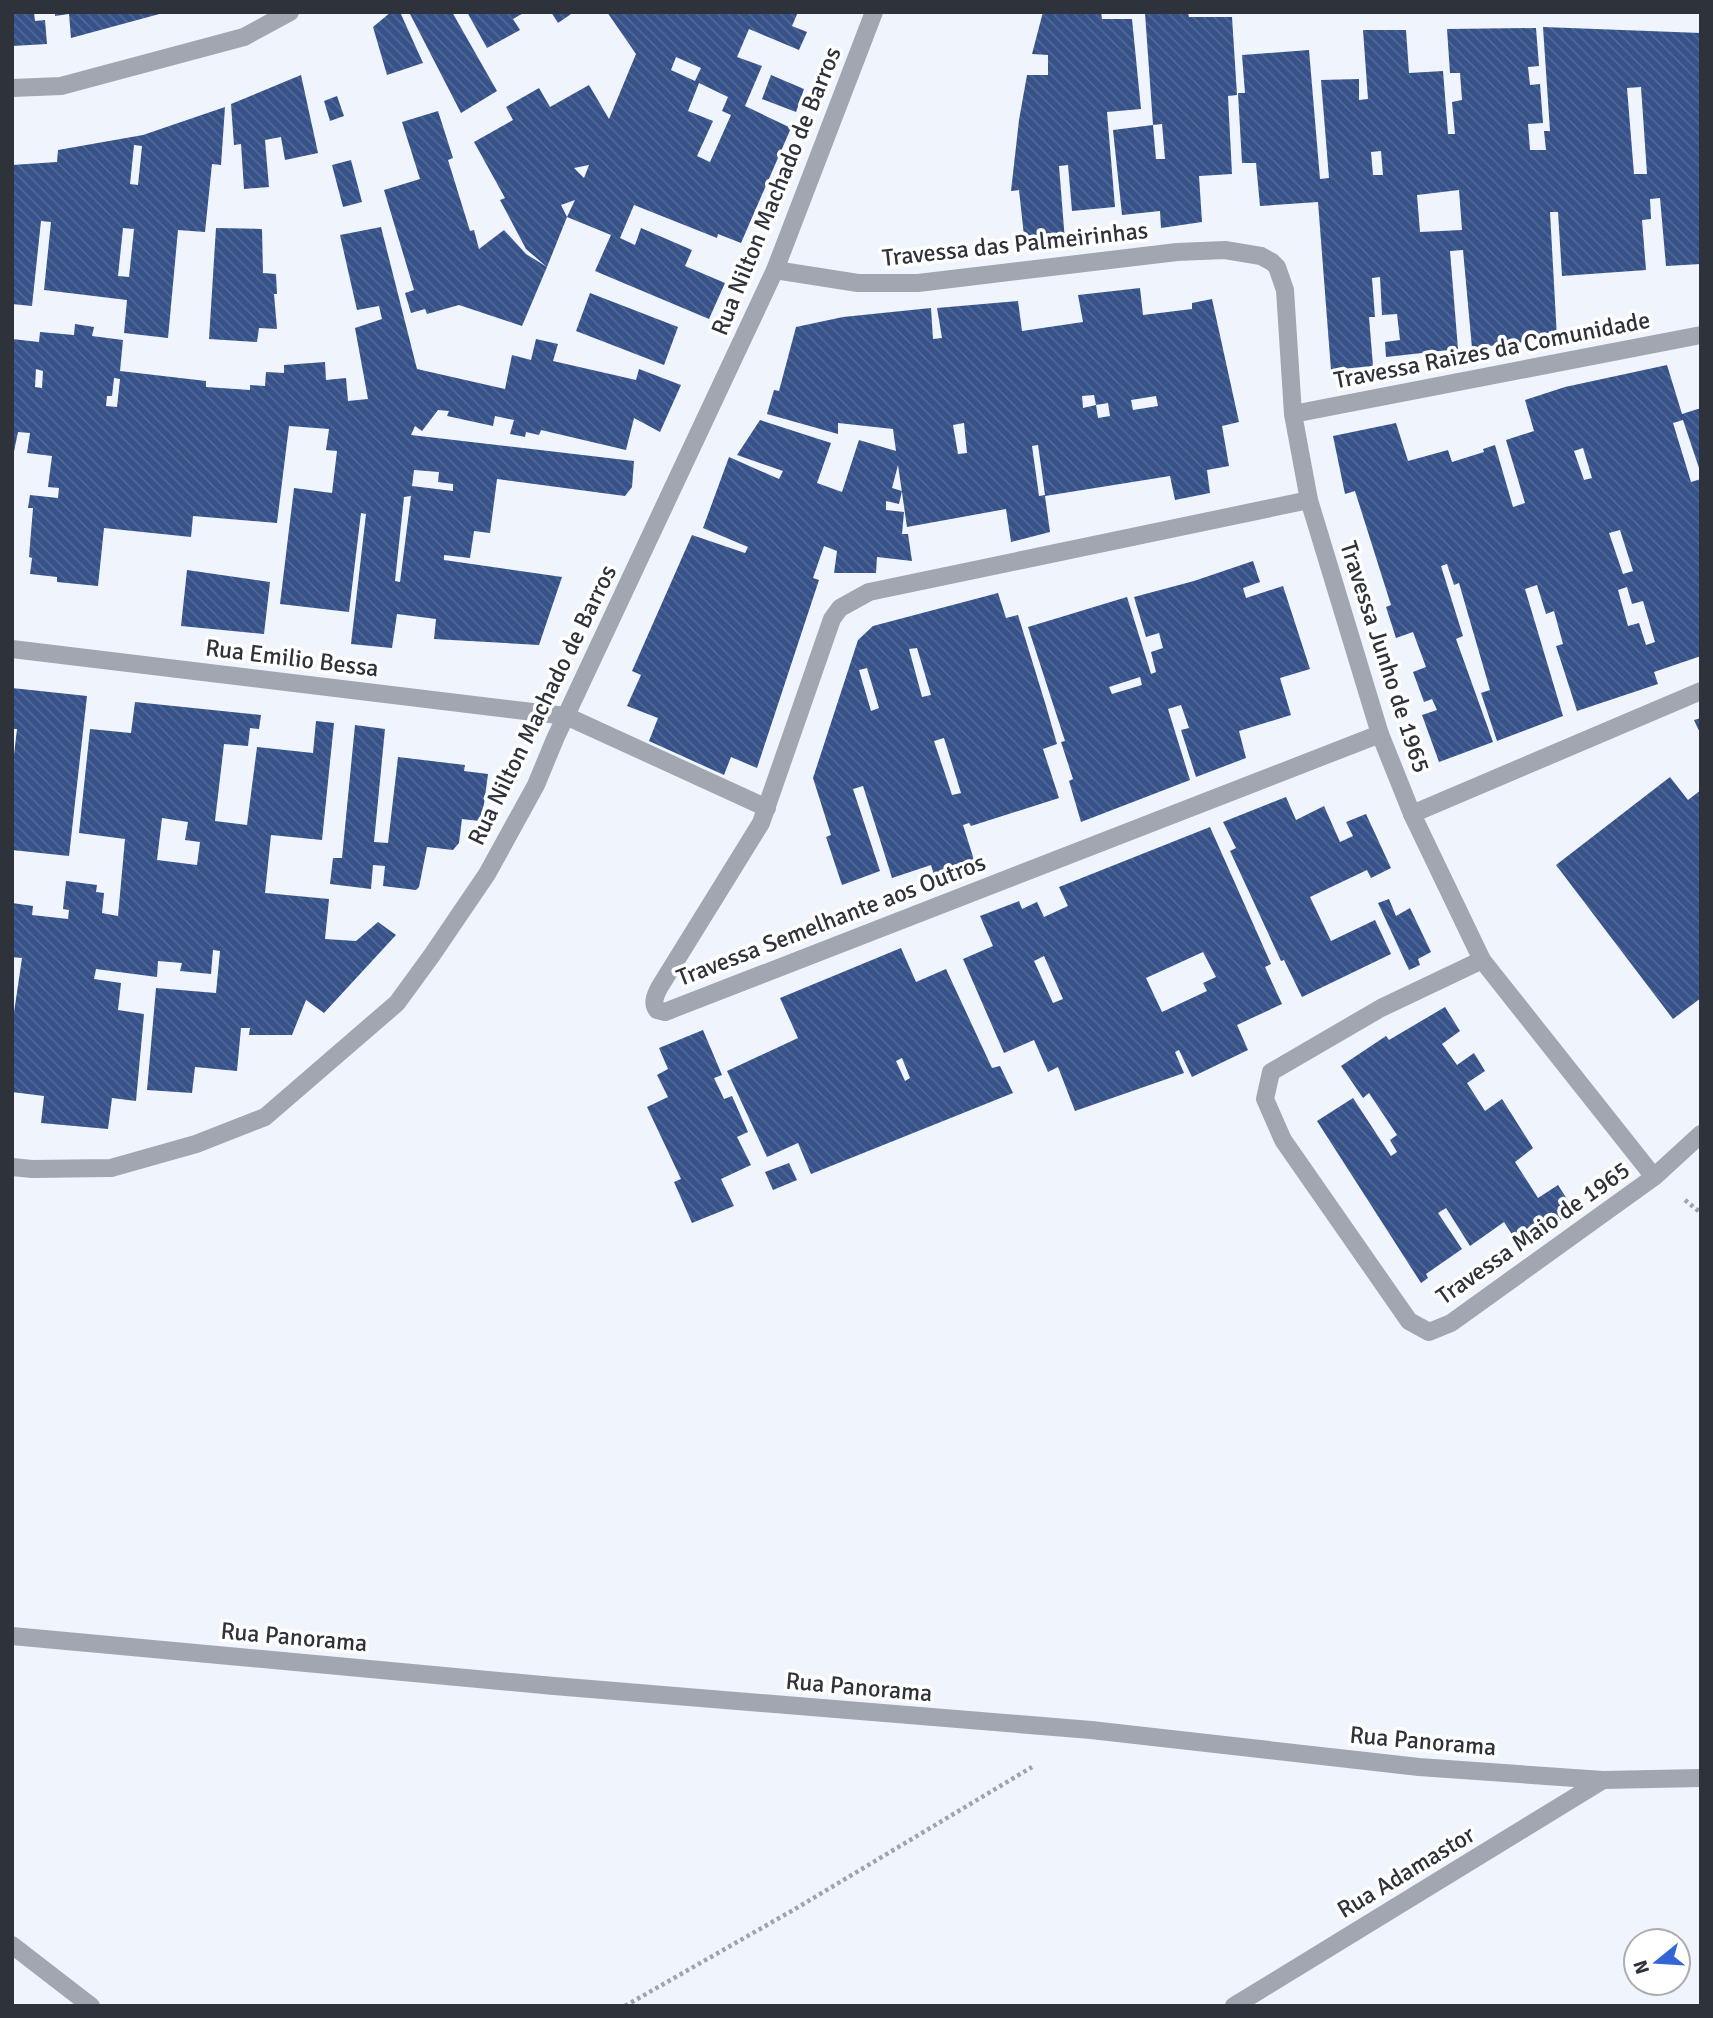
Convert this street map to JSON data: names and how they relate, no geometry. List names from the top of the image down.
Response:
{
  "streets": {
    "street": [
      "Rua Nilton Machado de Barros",
      "Travessa das Palmeirinhas",
      "Travessa Raizes da Comunidade",
      "Travessa Junho de 1965",
      "Rua Emilio Bessa",
      "Travessa Semelhante aos Outros",
      "Travessa Maio de 1965",
      "Rua Panorama",
      "Rua Adamastor"
    ]
  },
  "crossings": [
    ["Rua Nilton Machado de Barros", "Travessa das Palmeirinhas"],
    ["Rua Nilton Machado de Barros", "Rua Emilio Bessa"],
    ["Travessa das Palmeirinhas", "Travessa Junho de 1965"],
    ["Travessa Raizes da Comunidade", "Travessa Junho de 1965"],
    ["Travessa Junho de 1965", "Travessa Semelhante aos Outros"],
    ["Travessa Junho de 1965", "Travessa Maio de 1965"],
    ["Rua Emilio Bessa", "Travessa Semelhante aos Outros"],
    ["Rua Panorama", "Rua Adamastor"]
  ],
  "north": "left"
}
